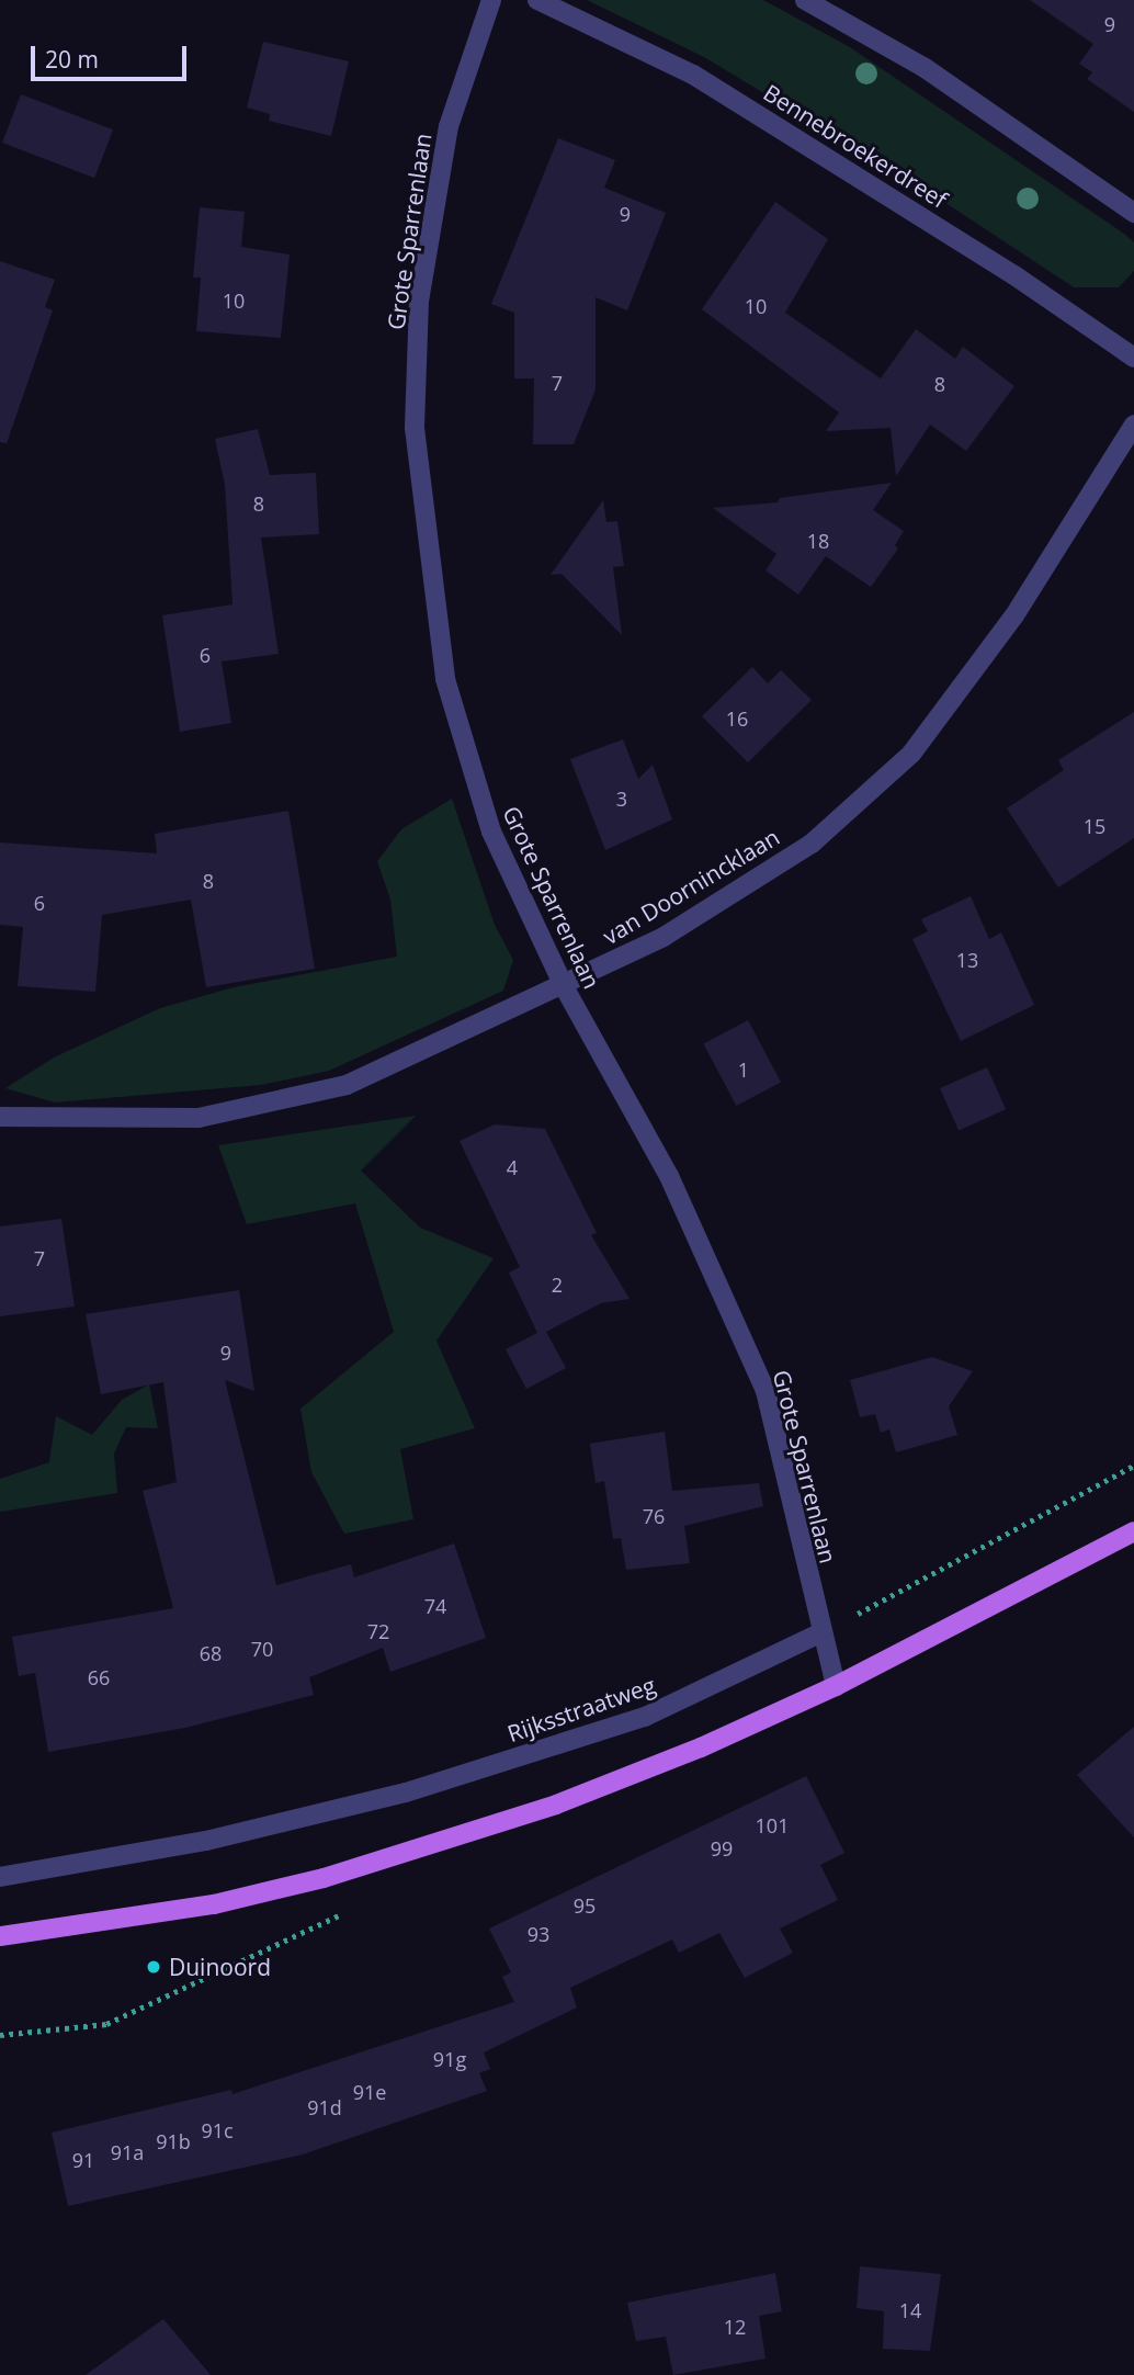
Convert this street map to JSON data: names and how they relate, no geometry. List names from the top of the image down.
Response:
{
  "streets": {
    "street": [
      "Bennebroekerdreef",
      "Grote Sparrenlaan",
      "van Doornincklaan",
      "Rijksstraatweg"
    ]
  },
  "crossings": [
    ["Grote Sparrenlaan", "van Doornincklaan"],
    ["Grote Sparrenlaan", "Rijksstraatweg"]
  ],
  "places": ["Duinoord"],
  "house_numbers": [
    "9",
    "9",
    "10",
    "10",
    "7",
    "8",
    "8",
    "18",
    "6",
    "16",
    "3",
    "15",
    "8",
    "6",
    "13",
    "1",
    "4",
    "7",
    "2",
    "9",
    "76",
    "74",
    "72",
    "70",
    "68",
    "66",
    "101",
    "99",
    "95",
    "93",
    "91g",
    "91e",
    "91d",
    "91c",
    "91b",
    "91a",
    "91",
    "14",
    "12"
  ],
  "scale_bar": "20 m"
}
